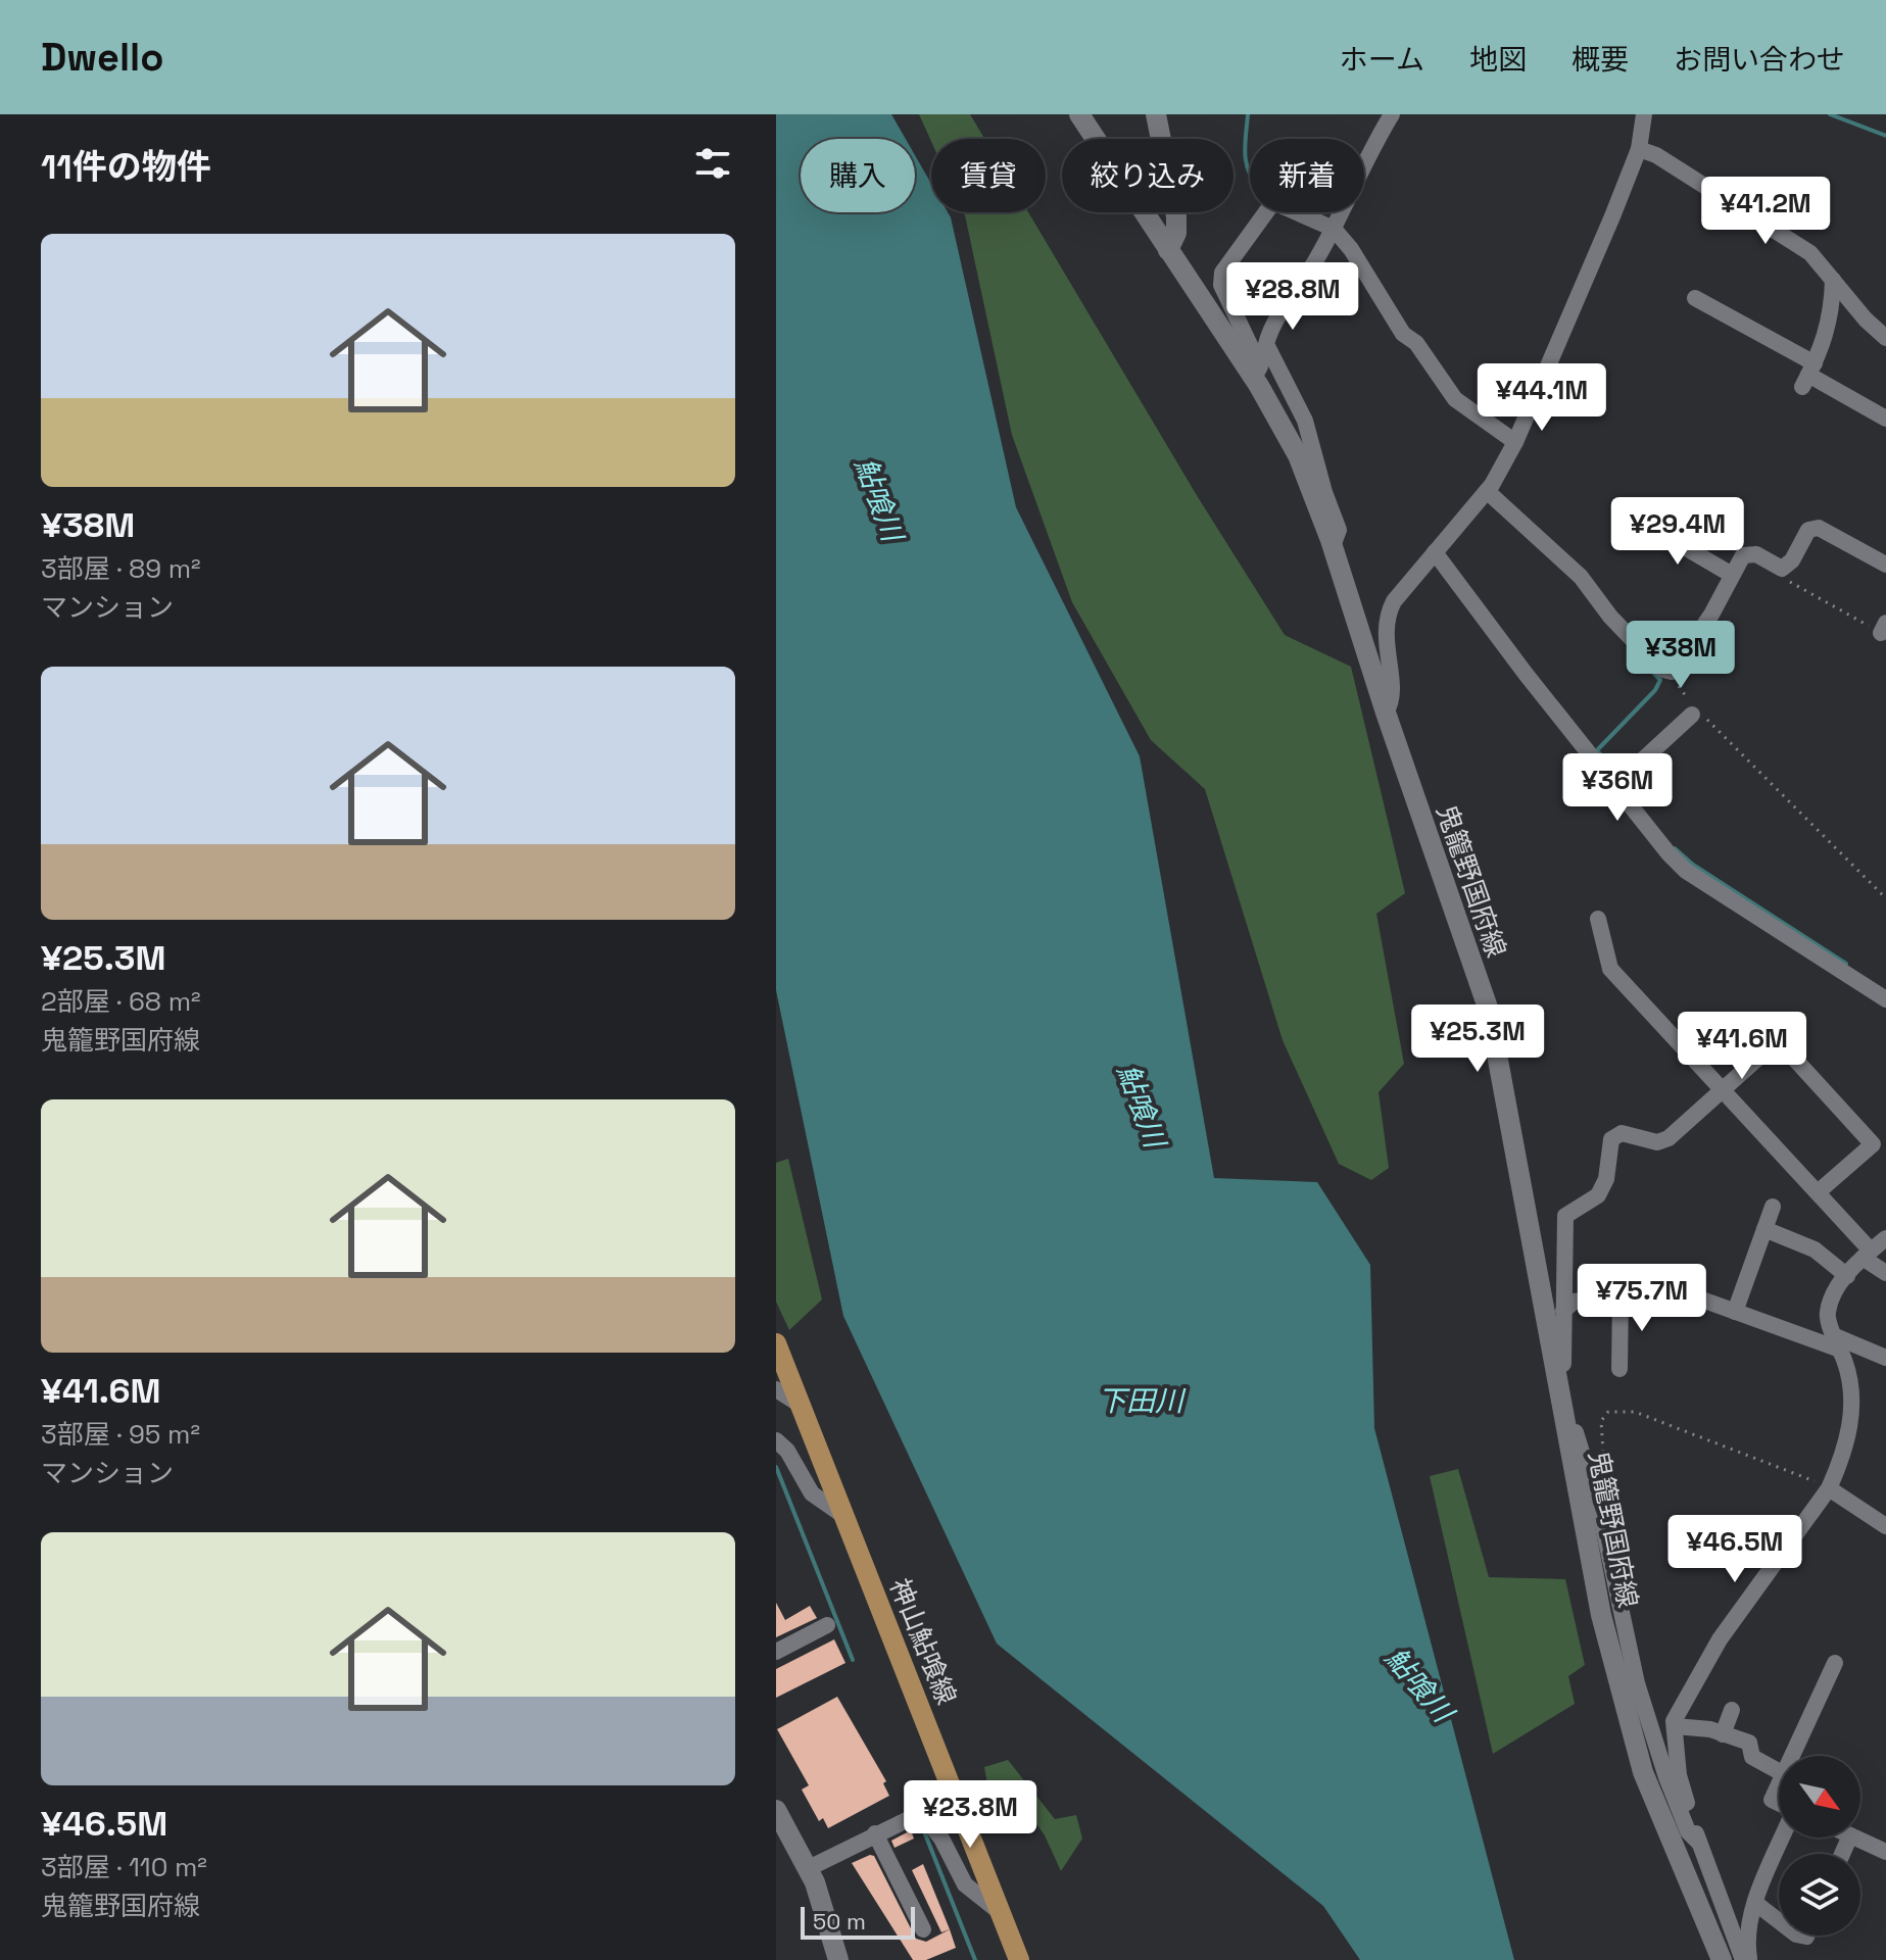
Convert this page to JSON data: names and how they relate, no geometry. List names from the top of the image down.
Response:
{
  "streets": {
    "main road": ["鬼籠野国府線", "神山鮎喰線"]
  },
  "water": ["鮎喰川", "下田川"],
  "scale_bar": "50 m",
  "north": "bottom right",
  "page": {
    "header": "Dwello",
    "nav": [
      "ホーム",
      "地図",
      "概要",
      "お問い合わせ"
    ],
    "heading": "11件の物件",
    "chip": [
      "購入",
      "賃貸",
      "絞り込み",
      "新着"
    ],
    "price": [
      "¥41.2M",
      "¥28.8M",
      "¥44.1M",
      "¥29.4M",
      "¥38M",
      "¥36M",
      "¥25.3M",
      "¥41.6M",
      "¥75.7M",
      "¥46.5M",
      "¥23.8M"
    ],
    "list": [
      {
        "name": "¥38M",
        "note": "3部屋 · 89 m² · マンション"
      },
      {
        "name": "¥25.3M",
        "note": "2部屋 · 68 m² · 鬼籠野国府線"
      },
      {
        "name": "¥41.6M",
        "note": "3部屋 · 95 m² · マンション"
      },
      {
        "name": "¥46.5M",
        "note": "3部屋 · 110 m² · 鬼籠野国府線"
      }
    ],
    "scale": "50 m"
  }
}
